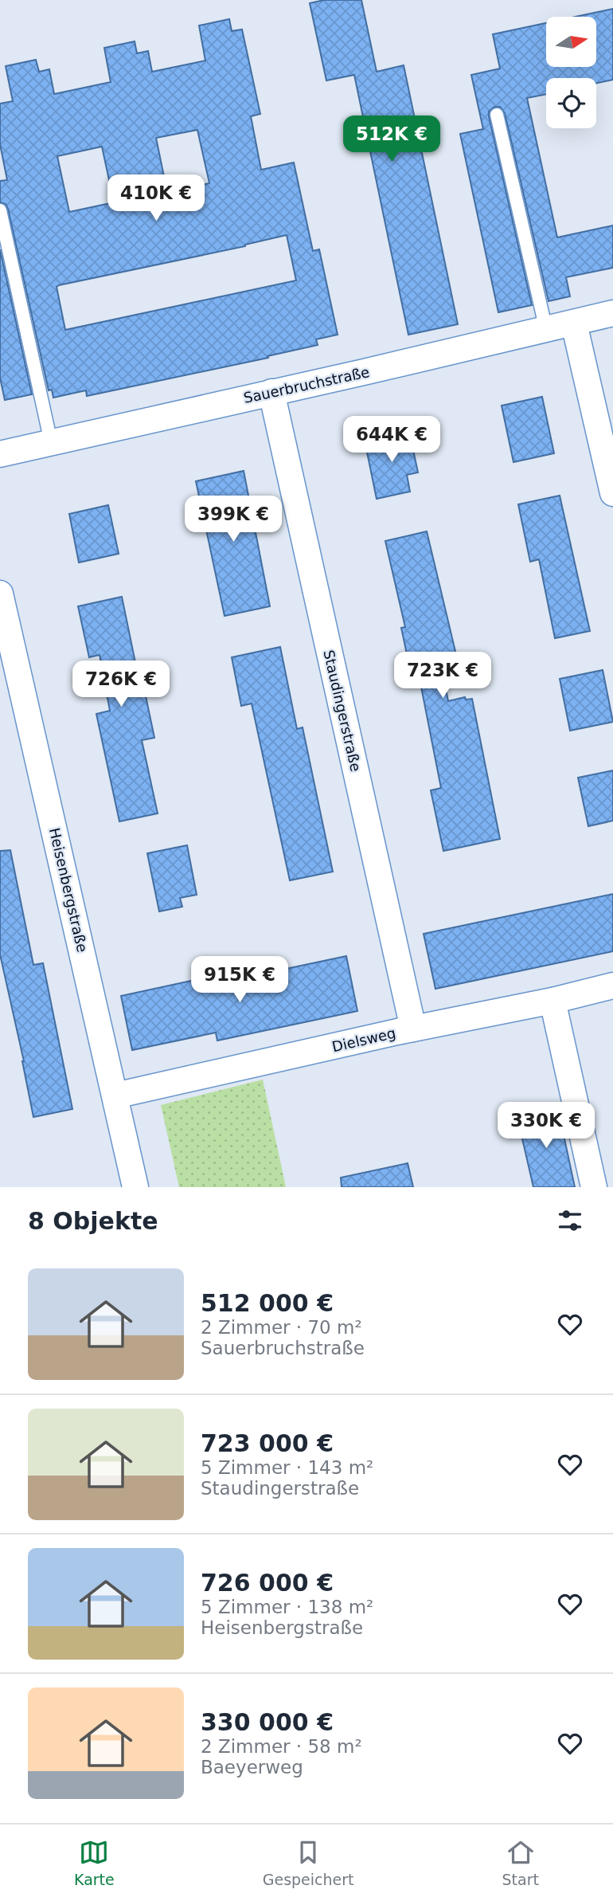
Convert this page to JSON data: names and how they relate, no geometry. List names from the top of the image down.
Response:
{
  "streets": {
    "street": [
      "Sauerbruchstraße",
      "Staudingerstraße",
      "Heisenbergstraße",
      "Dielsweg"
    ]
  },
  "crossings": [
    ["Sauerbruchstraße", "Staudingerstraße"],
    ["Staudingerstraße", "Dielsweg"],
    ["Heisenbergstraße", "Dielsweg"]
  ],
  "north": "right",
  "page": {
    "price": [
      "512K €",
      "410K €",
      "644K €",
      "399K €",
      "723K €",
      "726K €",
      "915K €",
      "330K €"
    ],
    "heading": "8 Objekte",
    "list": [
      {
        "name": "512 000 €",
        "note": "2 Zimmer · 70 m² · Sauerbruchstraße"
      },
      {
        "name": "723 000 €",
        "note": "5 Zimmer · 143 m² · Staudingerstraße"
      },
      {
        "name": "726 000 €",
        "note": "5 Zimmer · 138 m² · Heisenbergstraße"
      },
      {
        "name": "330 000 €",
        "note": "2 Zimmer · 58 m² · Baeyerweg"
      }
    ],
    "tabs": ["Karte", "Gespeichert", "Start"]
  }
}
